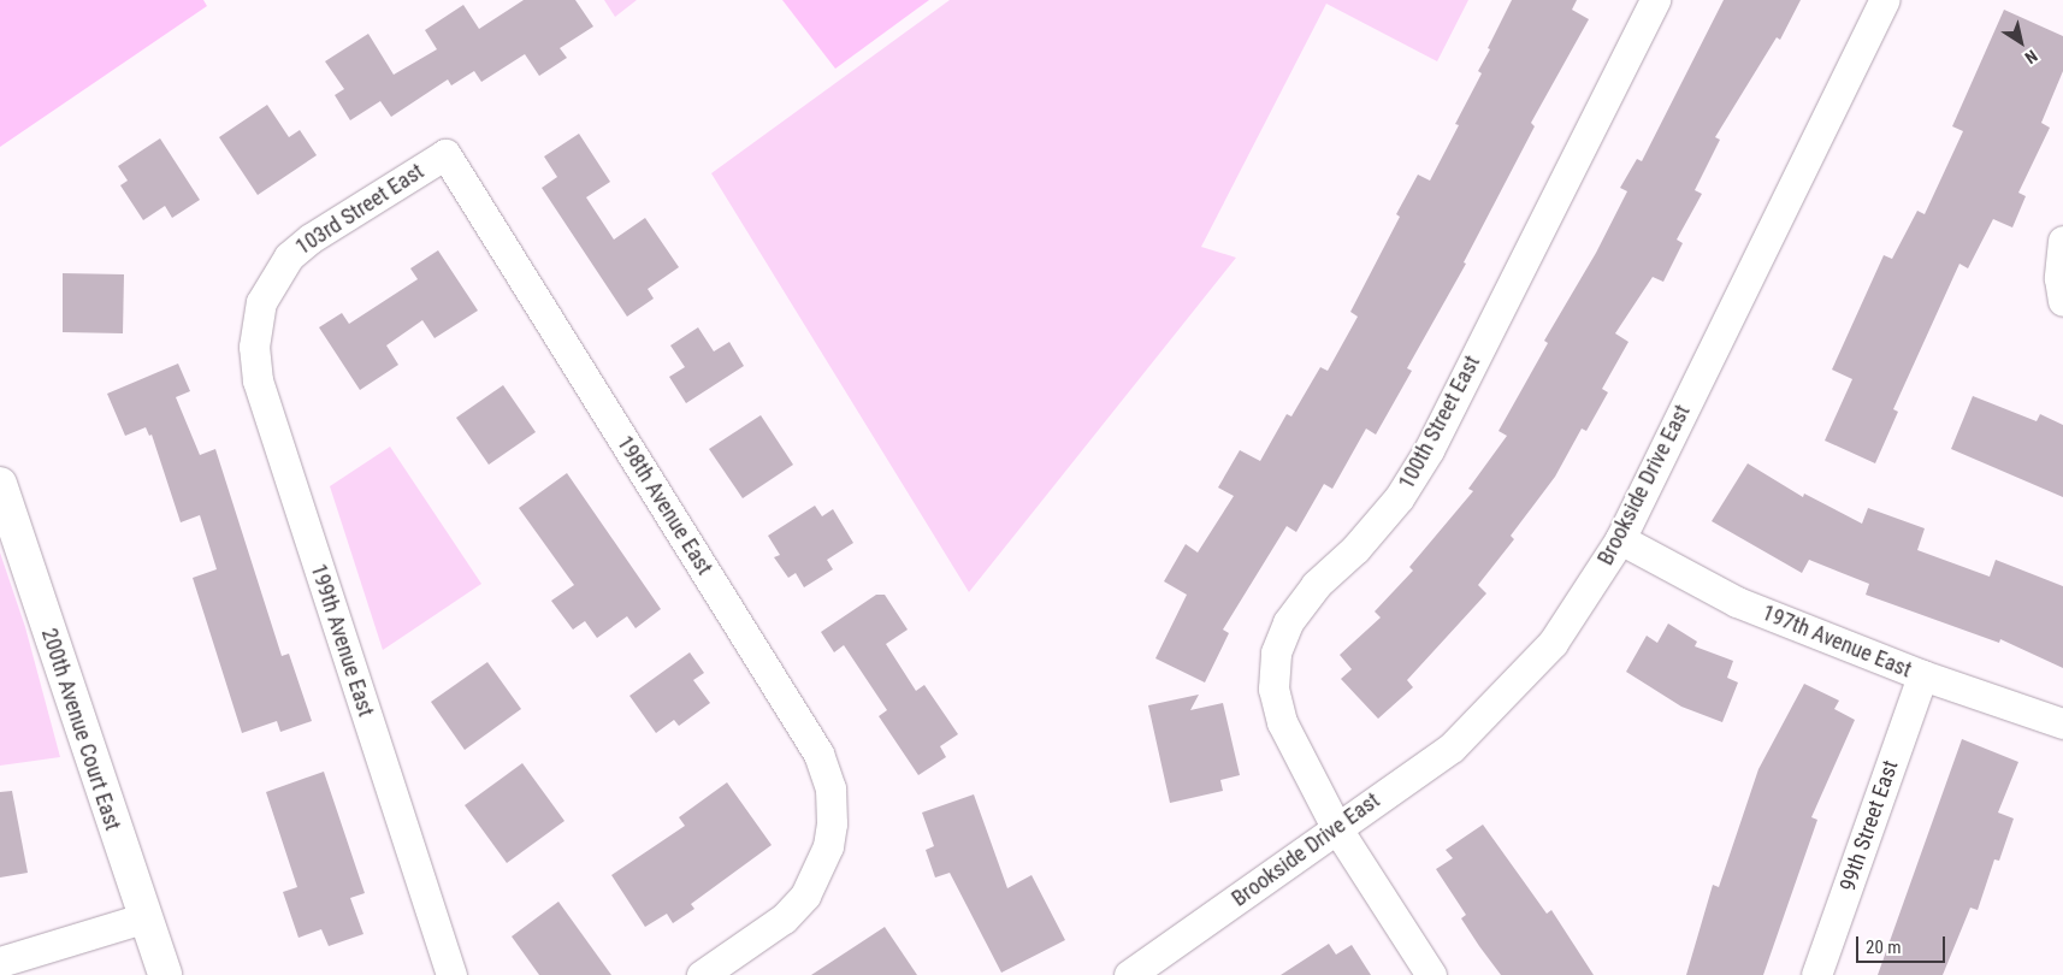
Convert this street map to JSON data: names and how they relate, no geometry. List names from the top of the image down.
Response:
{
  "streets": {
    "main road": ["200th Avenue Court East"],
    "street": [
      "103rd Street East",
      "100th Street East",
      "Brookside Drive East",
      "198th Avenue East",
      "199th Avenue East",
      "197th Avenue East",
      "99th Street East"
    ]
  },
  "crossings": [
    ["103rd Street East", "198th Avenue East"],
    ["103rd Street East", "199th Avenue East"],
    ["100th Street East", "Brookside Drive East"],
    ["Brookside Drive East", "197th Avenue East"],
    ["197th Avenue East", "99th Street East"]
  ],
  "scale_bar": "20 m",
  "north": "bottom right"
}
